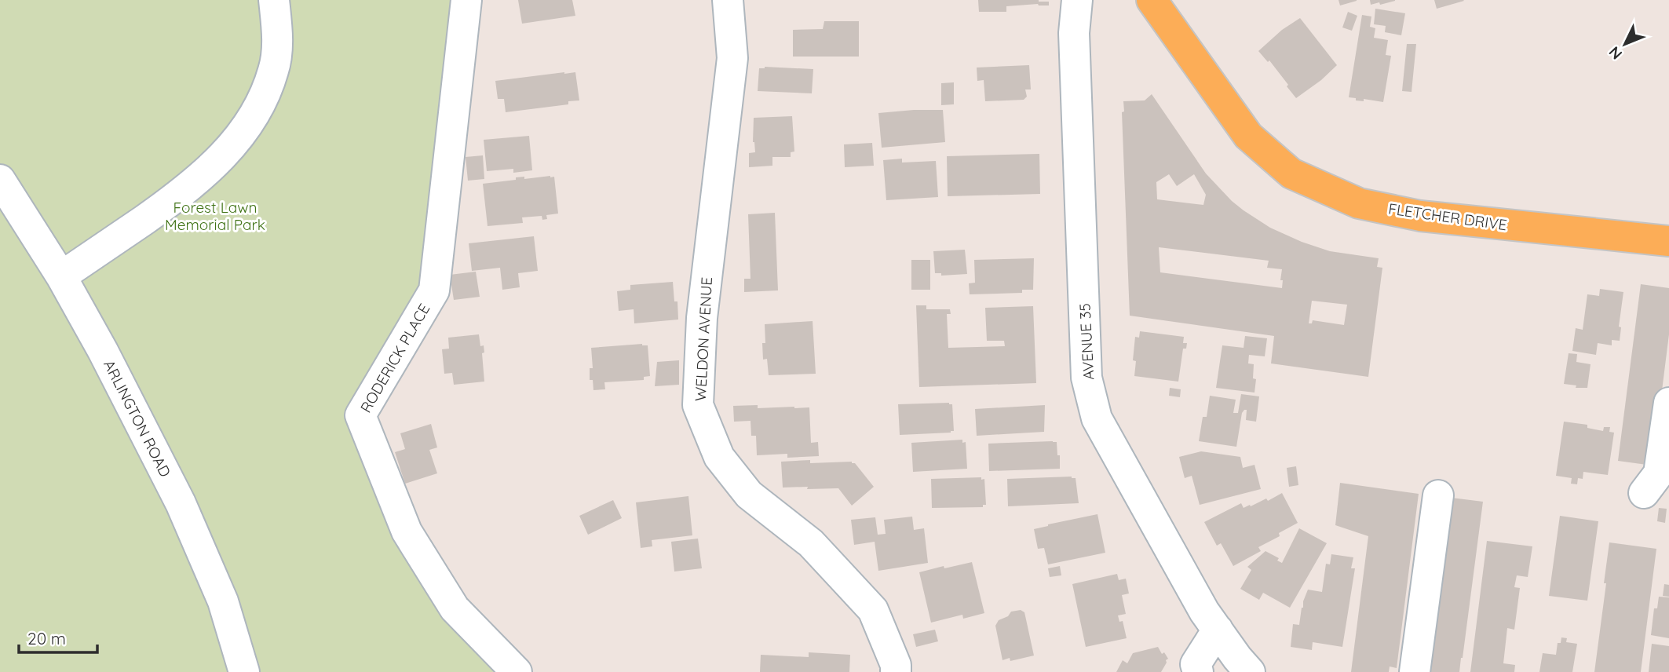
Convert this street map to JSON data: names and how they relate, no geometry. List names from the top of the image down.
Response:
{
  "streets": {
    "main road": ["FLETCHER DRIVE"],
    "street": [
      "WELDON AVENUE",
      "AVENUE 35",
      "RODERICK PLACE",
      "ARLINGTON ROAD"
    ]
  },
  "parks": ["Forest Lawn Memorial Park"],
  "scale_bar": "20 m",
  "north": "bottom left"
}
